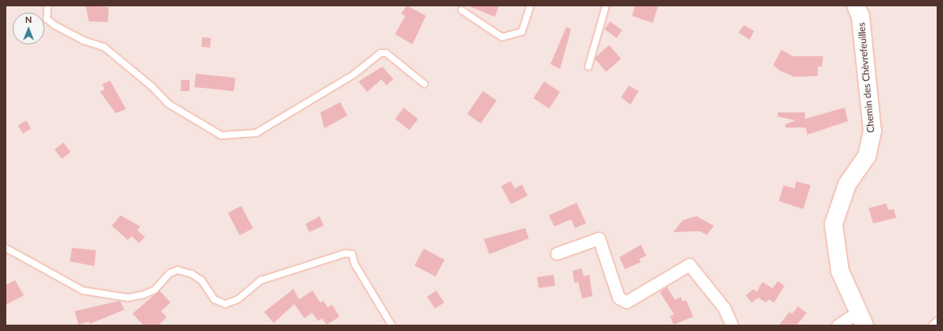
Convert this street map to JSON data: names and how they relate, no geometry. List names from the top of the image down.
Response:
{
  "streets": {
    "street": ["Chemin des Chèvrefeuilles"]
  },
  "north": "top"
}
